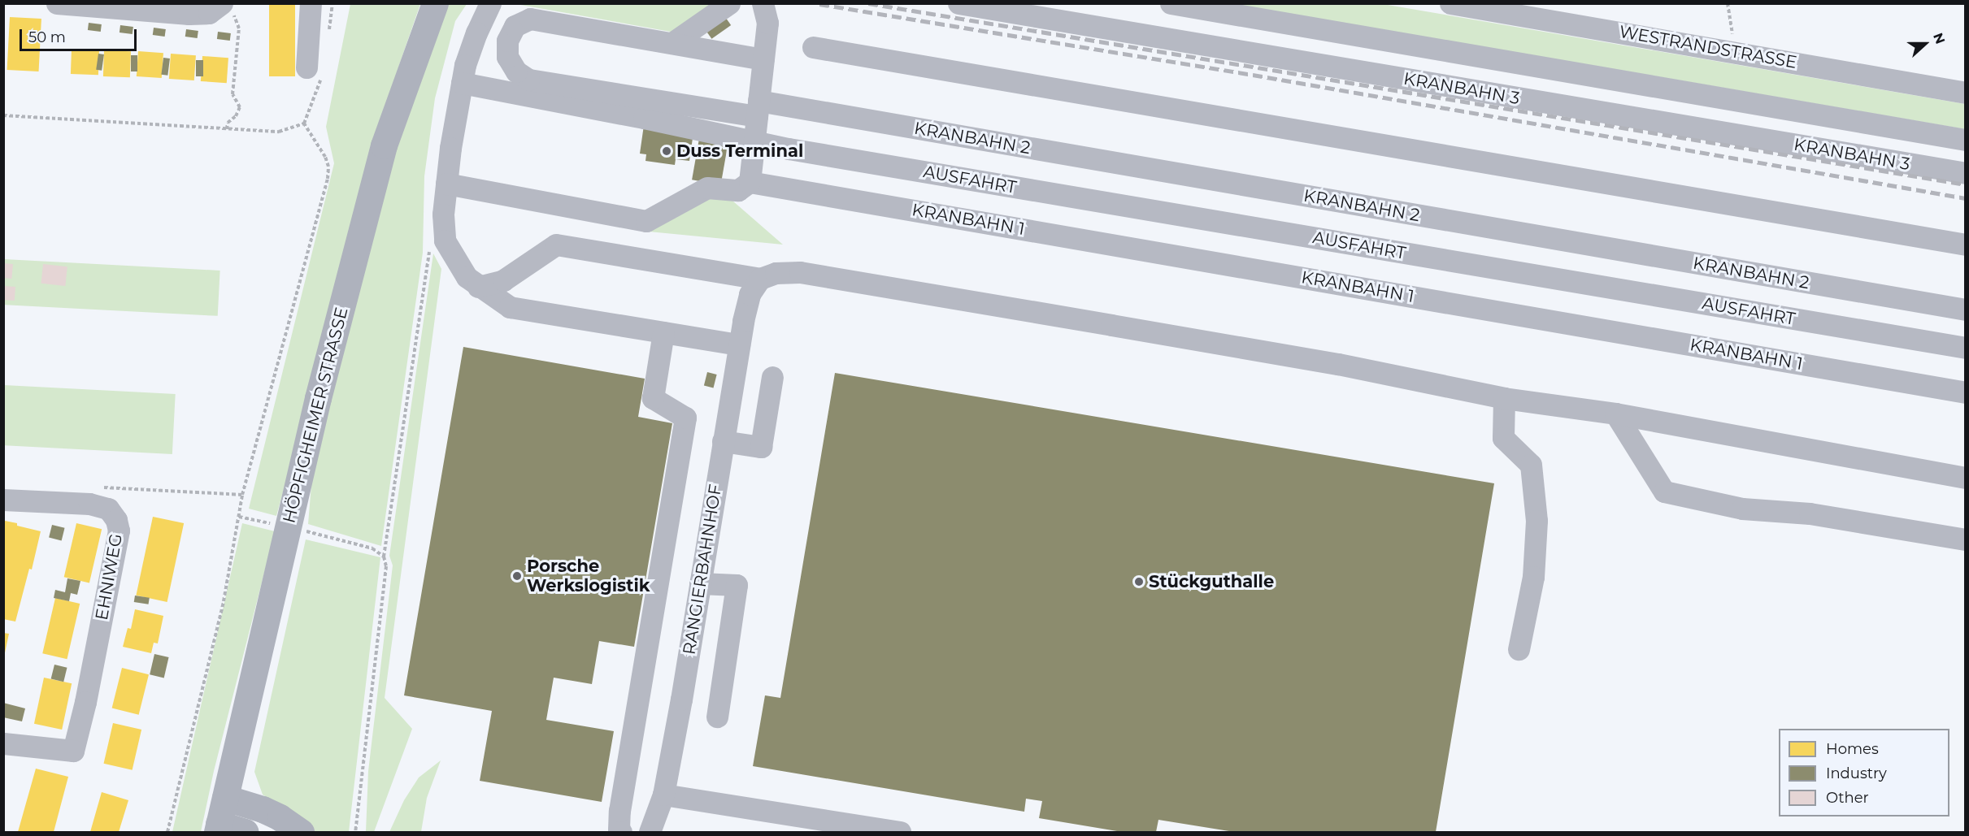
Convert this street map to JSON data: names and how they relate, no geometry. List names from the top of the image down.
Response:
{
  "streets": {
    "main road": ["HÖPFIGHEIMER STRASSE"],
    "street": [
      "WESTRANDSTRASSE",
      "KRANBAHN 3",
      "KRANBAHN 2",
      "AUSFAHRT",
      "KRANBAHN 1",
      "RANGIERBAHNHOF",
      "EHNIWEG"
    ]
  },
  "places": ["Duss Terminal", "Porsche Werkslogistik", "Stückguthalle"],
  "legend": ["Homes", "Industry", "Other"],
  "scale_bar": "50 m",
  "north": "right"
}
